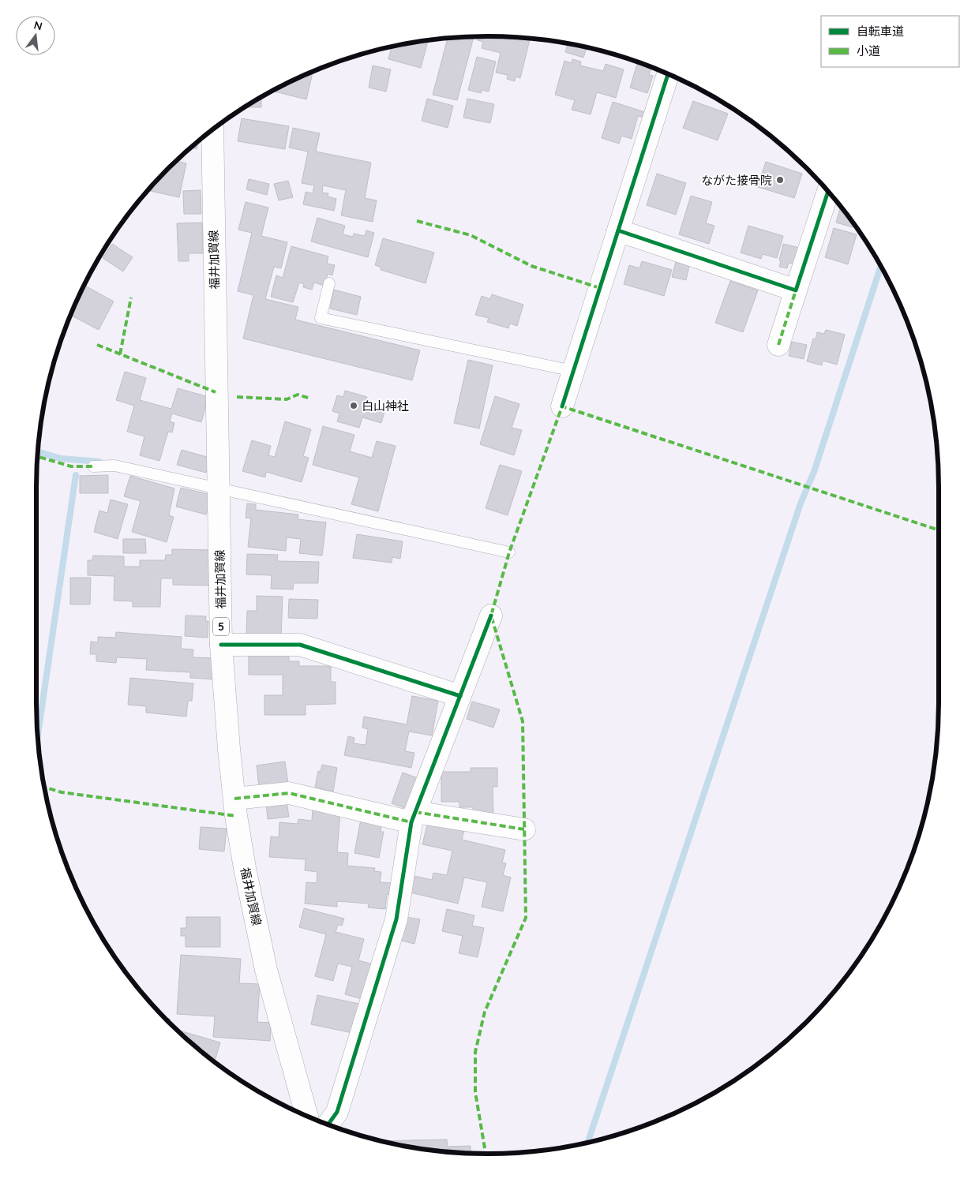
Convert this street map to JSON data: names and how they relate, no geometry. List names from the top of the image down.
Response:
{
  "streets": {
    "street": ["福井加賀線", "5"]
  },
  "places": ["ながた接骨院", "白山神社"],
  "legend": ["自転車道", "小道"],
  "north": "top"
}
